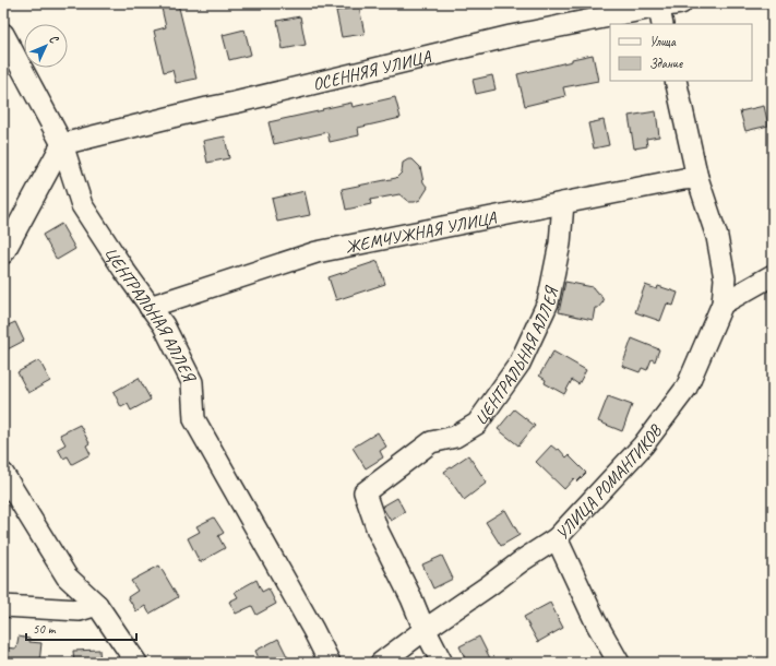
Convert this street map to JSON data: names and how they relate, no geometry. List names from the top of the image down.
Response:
{
  "streets": {
    "street": [
      "ОСЕННЯЯ УЛИЦА",
      "ЖЕМЧУЖНАЯ УЛИЦА",
      "ЦЕНТРАЛЬНАЯ АЛЛЕЯ",
      "УЛИЦА РОМАНТИКОВ"
    ]
  },
  "crossings": [
    ["ОСЕННЯЯ УЛИЦА", "ЦЕНТРАЛЬНАЯ АЛЛЕЯ"],
    ["ЖЕМЧУЖНАЯ УЛИЦА", "ЦЕНТРАЛЬНАЯ АЛЛЕЯ"],
    ["ЖЕМЧУЖНАЯ УЛИЦА", "УЛИЦА РОМАНТИКОВ"]
  ],
  "legend": ["Улица", "Здание"],
  "scale_bar": "50 m",
  "north": "top right"
}
